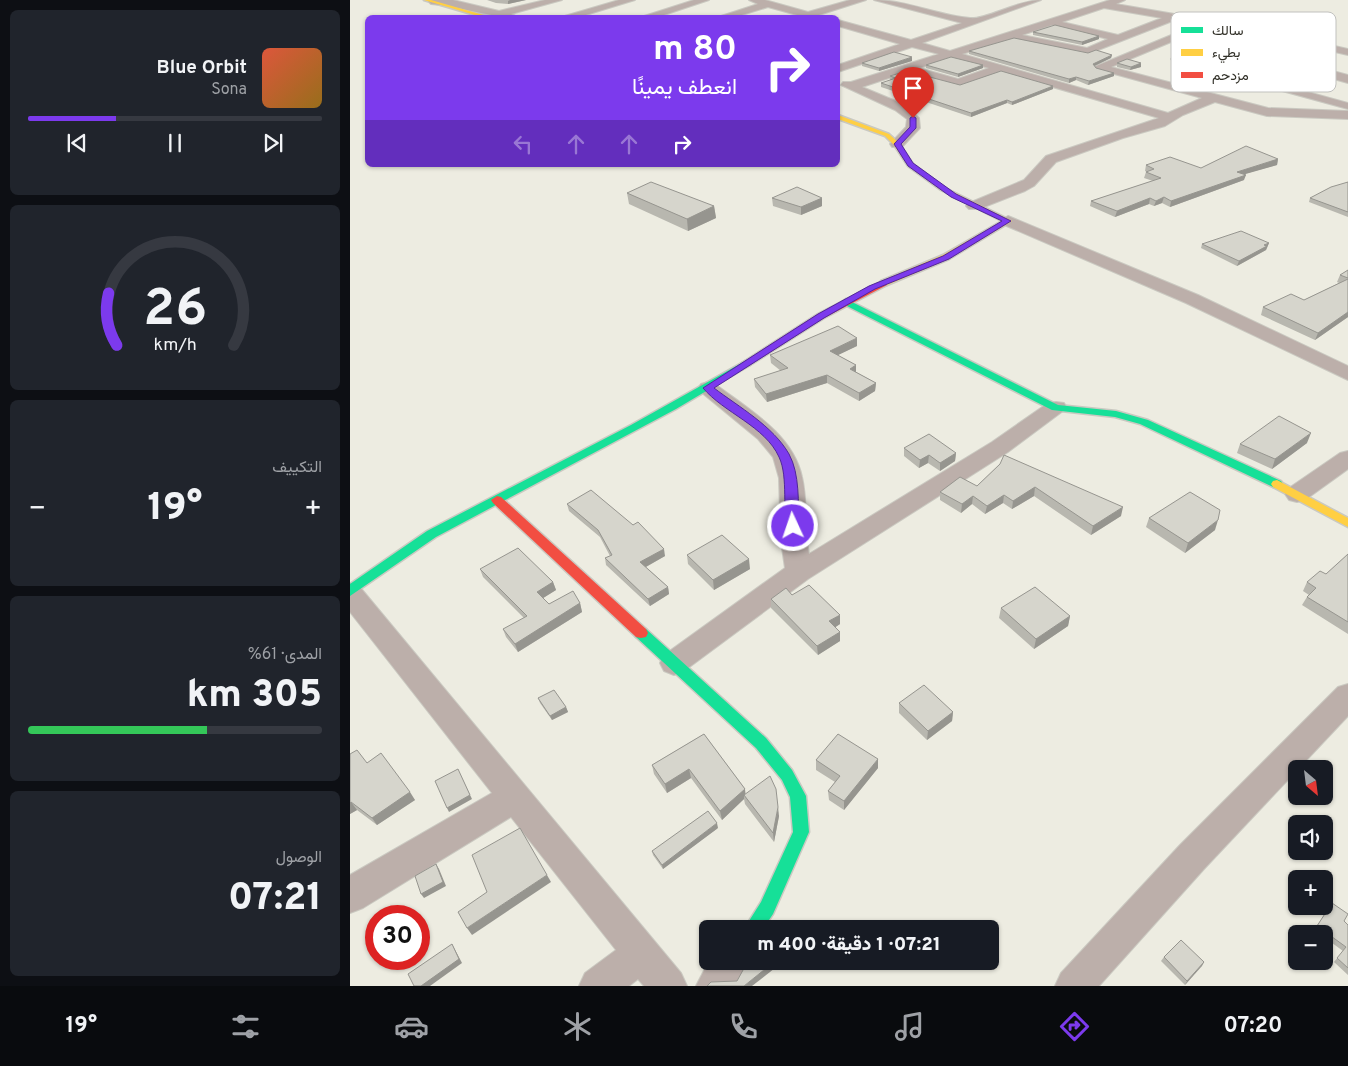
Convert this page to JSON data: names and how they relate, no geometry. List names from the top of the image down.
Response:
{
  "legend": ["سالك", "بطيء", "مزدحم"],
  "north": "bottom right",
  "page": {
    "turn": ["80 m", "انعطف يمينًا"],
    "song": ["Blue Orbit", "Sona"],
    "tile": [
      "التكييف",
      ["المدى · 61%", "305 km"],
      ["الوصول", "07:21"]
    ],
    "heat": ["−", "19°", "+"],
    "map_buttons": ["+", "−"],
    "limit": "30",
    "trip": "07:21 · 1 دقيقة · 400 m",
    "tabs": ["07:20", "19°"],
    "gauge": ["26", "km/h"]
  }
}
